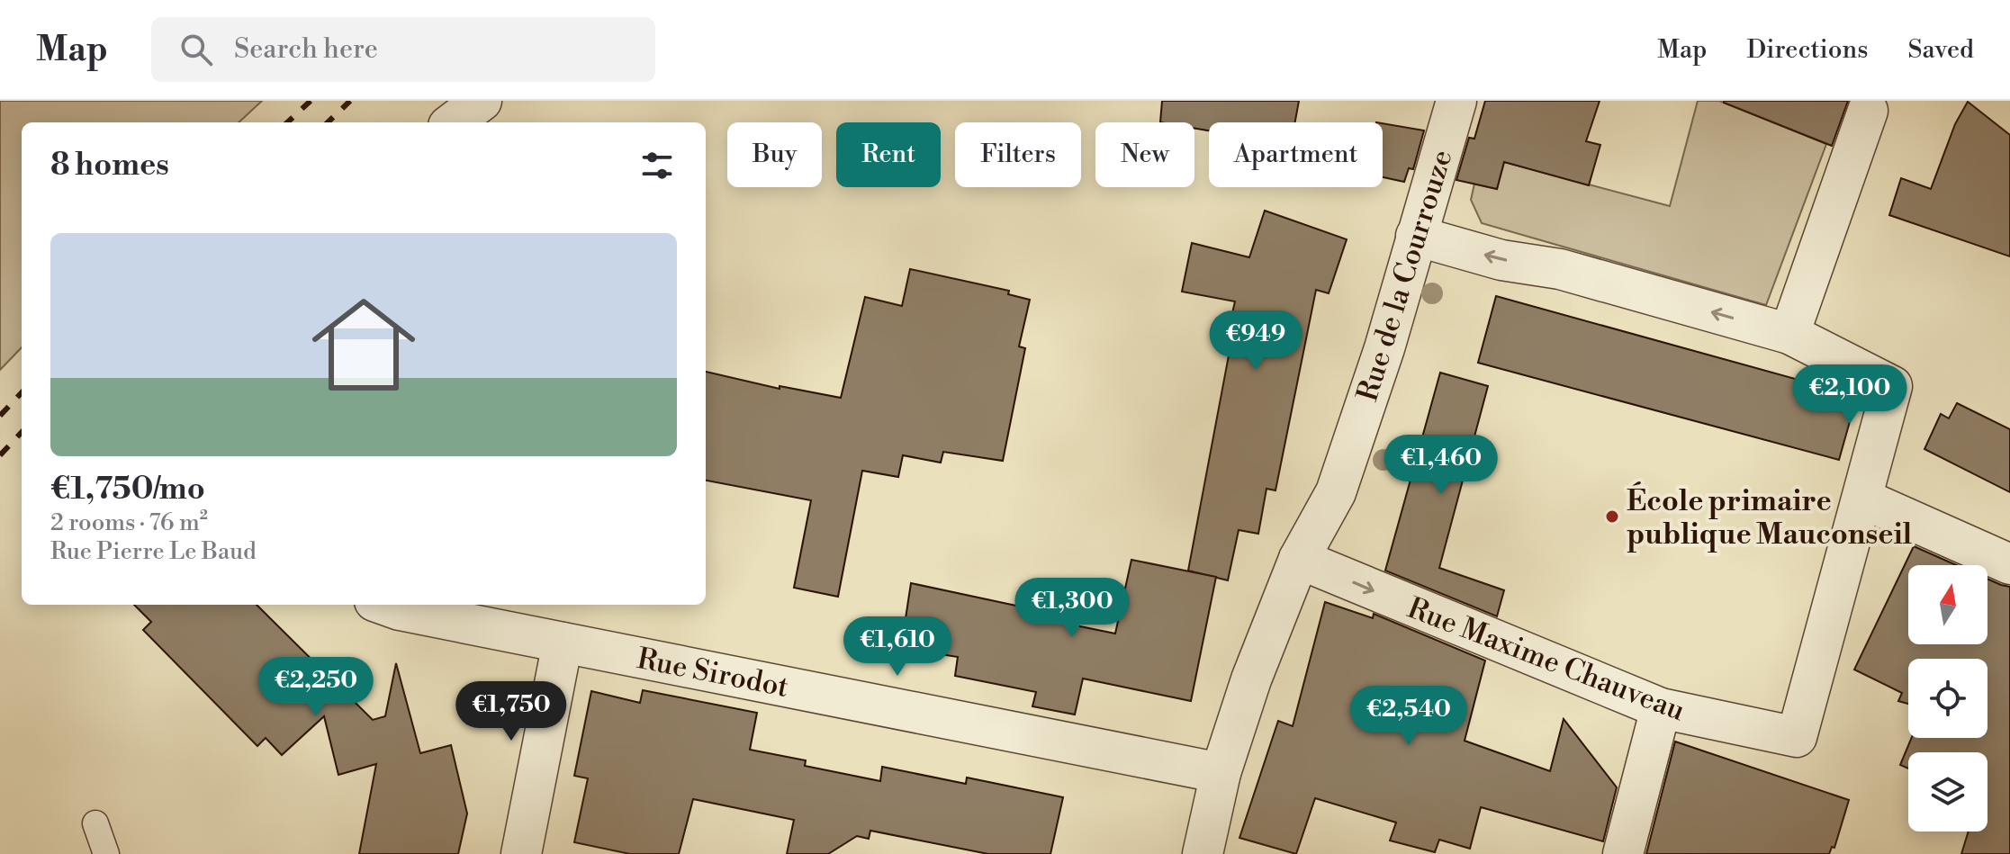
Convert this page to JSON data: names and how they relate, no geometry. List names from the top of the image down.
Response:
{
  "streets": {
    "street": ["Rue de la Courrouze", "Rue Maxime Chauveau", "Rue Sirodot"]
  },
  "crossings": [
    ["Rue de la Courrouze", "Rue Maxime Chauveau"],
    ["Rue de la Courrouze", "Rue Sirodot"]
  ],
  "places": ["École primaire publique Mauconseil"],
  "north": "top",
  "page": {
    "header": "Map",
    "search": "Search here",
    "nav": ["Map", "Directions", "Saved"],
    "chip": [
      "Buy",
      "Rent",
      "Filters",
      "New",
      "Apartment"
    ],
    "heading": "8 homes",
    "list": [
      {
        "name": "€1,750/mo",
        "note": "2 rooms · 76 m² · Rue Pierre Le Baud"
      }
    ],
    "price": [
      "€949",
      "€2,100",
      "€1,460",
      "€1,300",
      "€1,610",
      "€2,250",
      "€1,750",
      "€2,540"
    ]
  }
}
